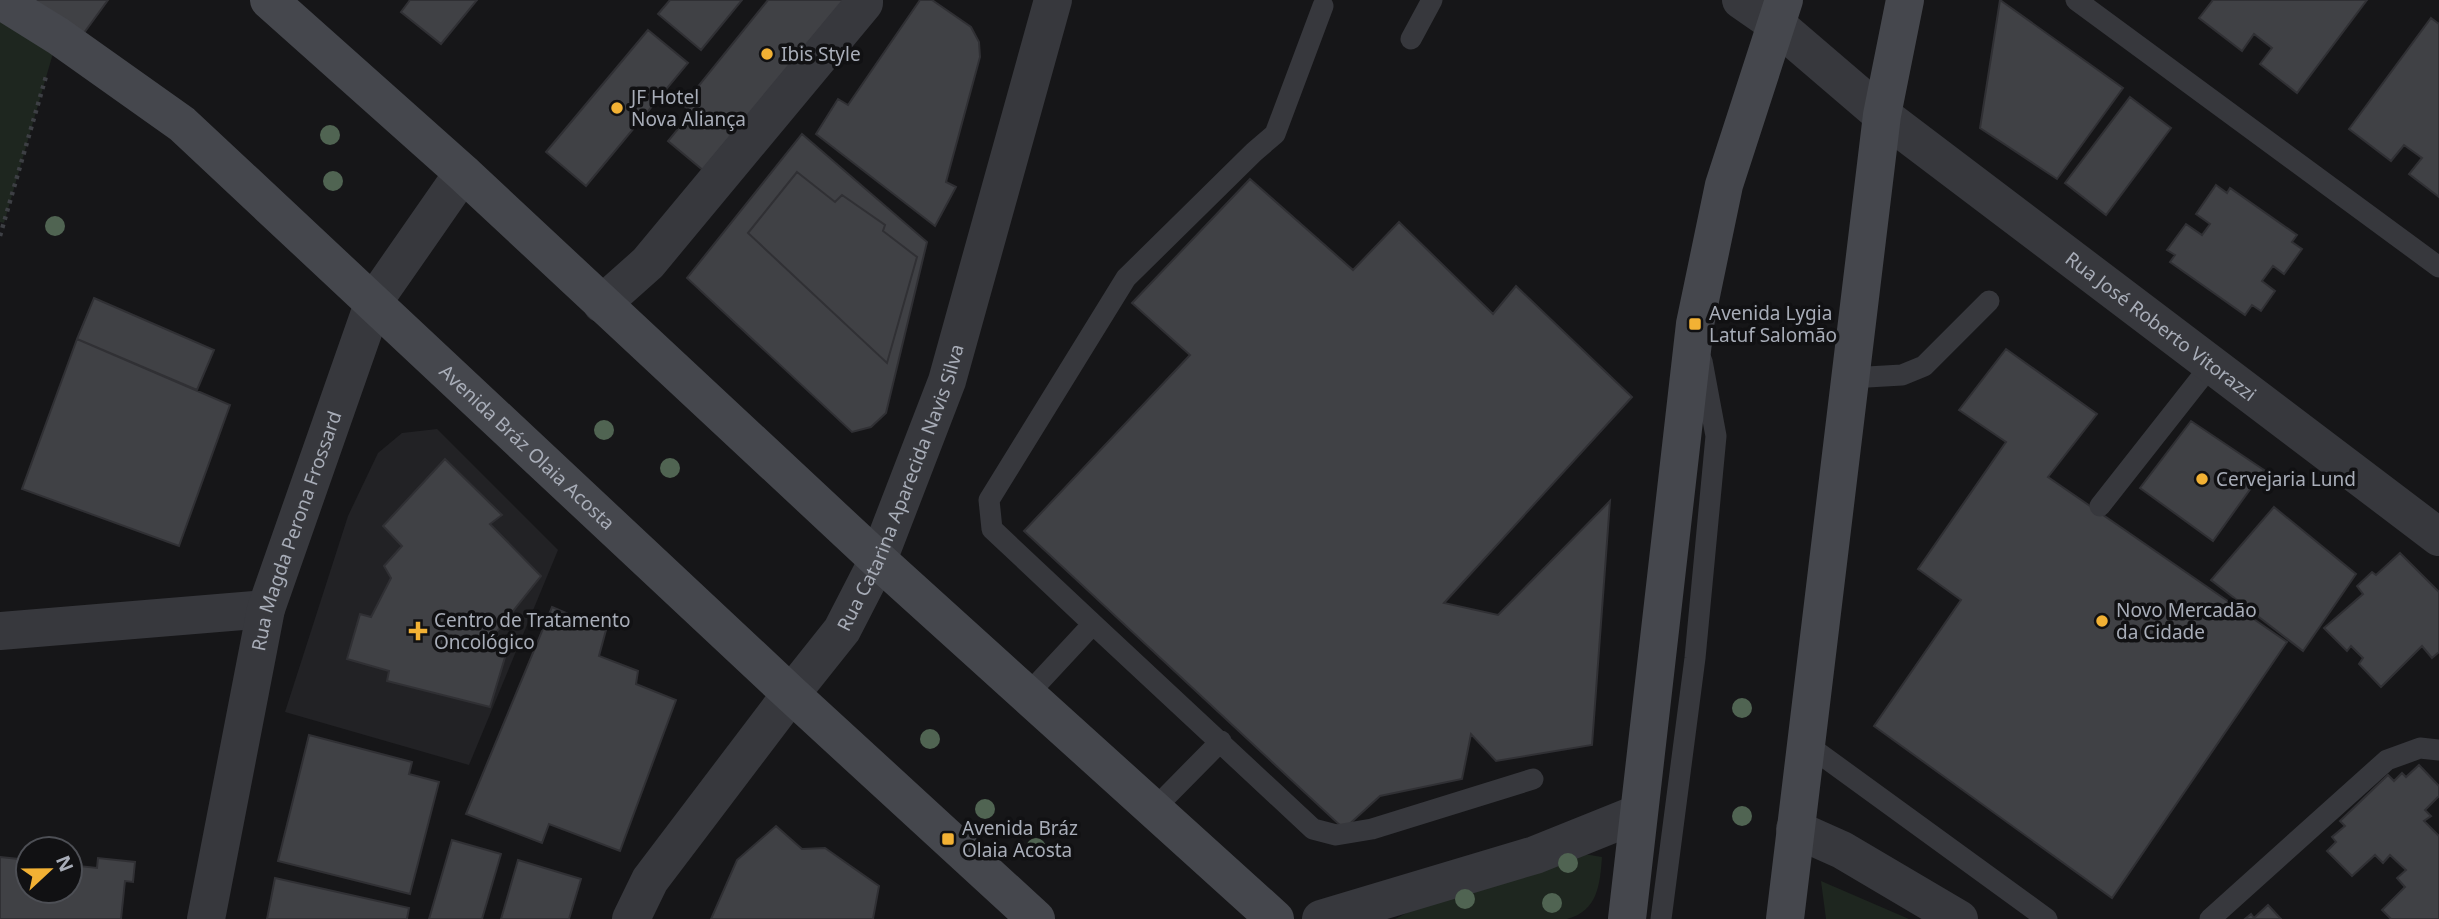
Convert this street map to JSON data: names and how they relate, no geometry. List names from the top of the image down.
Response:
{
  "streets": {
    "main road": ["Avenida Bráz Olaia Acosta"],
    "street": ["Rua José Roberto Vitorazzi", "Rua Catarina Aparecida Navis Silva", "Rua Magda Perona Frossard"]
  },
  "crossings": [
    ["Avenida Bráz Olaia Acosta", "Rua Catarina Aparecida Navis Silva"],
    ["Avenida Bráz Olaia Acosta", "Rua Magda Perona Frossard"]
  ],
  "places": {
    "other": [
      "Ibis Style",
      "JF Hotel Nova Aliança",
      "Cervejaria Lund",
      "Novo Mercadão da Cidade"
    ],
    "transit": ["Avenida Lygia Latuf Salomão", "Avenida Bráz Olaia Acosta"],
    "health": ["Centro de Tratamento Oncológico"]
  },
  "north": "right"
}
